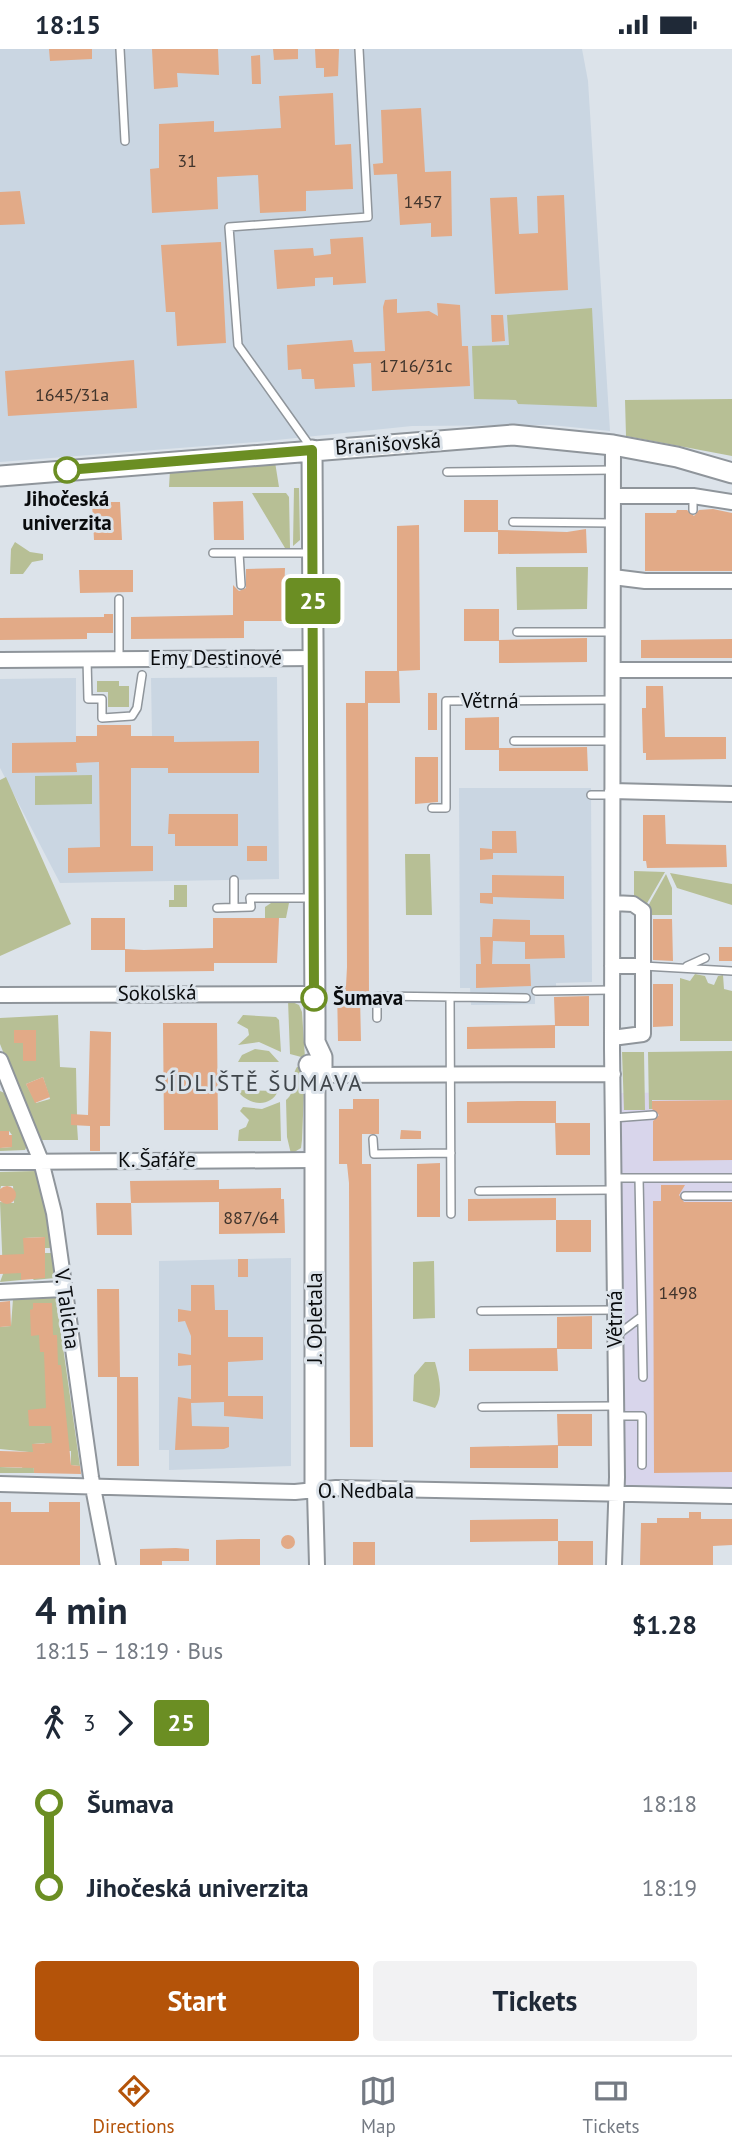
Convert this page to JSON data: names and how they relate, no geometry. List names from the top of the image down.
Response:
{
  "streets": {
    "street": [
      "Branišovská",
      "Emy Destinové",
      "Větrná",
      "Sokolská",
      "K. Šafáře",
      "V. Talicha",
      "J. Opletala",
      "O. Nedbala"
    ]
  },
  "crossings": [
    ["Branišovská", "Větrná"],
    ["Branišovská", "J. Opletala"],
    ["Emy Destinové", "J. Opletala"],
    ["Větrná", "O. Nedbala"],
    ["Sokolská", "J. Opletala"],
    ["K. Šafáře", "V. Talicha"],
    ["K. Šafáře", "J. Opletala"],
    ["V. Talicha", "O. Nedbala"],
    ["J. Opletala", "O. Nedbala"]
  ],
  "districts": ["SÍDLIŠTĚ ŠUMAVA"],
  "places": ["Jihočeská univerzita", "Šumava"],
  "lines": ["bus line 25"],
  "house_numbers": [
    "31",
    "1457",
    "1716/31c",
    "1645/31a",
    "887/64",
    "1498"
  ],
  "page": {
    "status": "18:15",
    "on_map": "25",
    "heading": ["4 min", "18:15 – 18:19 · Bus", "$1.28"],
    "legs": ["3", "25"],
    "list": [
      {
        "name": "Šumava",
        "value": "18:18"
      },
      {
        "name": "Jihočeská univerzita",
        "value": "18:19"
      }
    ],
    "buttons": ["Start", "Tickets"],
    "tabs": ["Directions", "Map", "Tickets"]
  }
}
